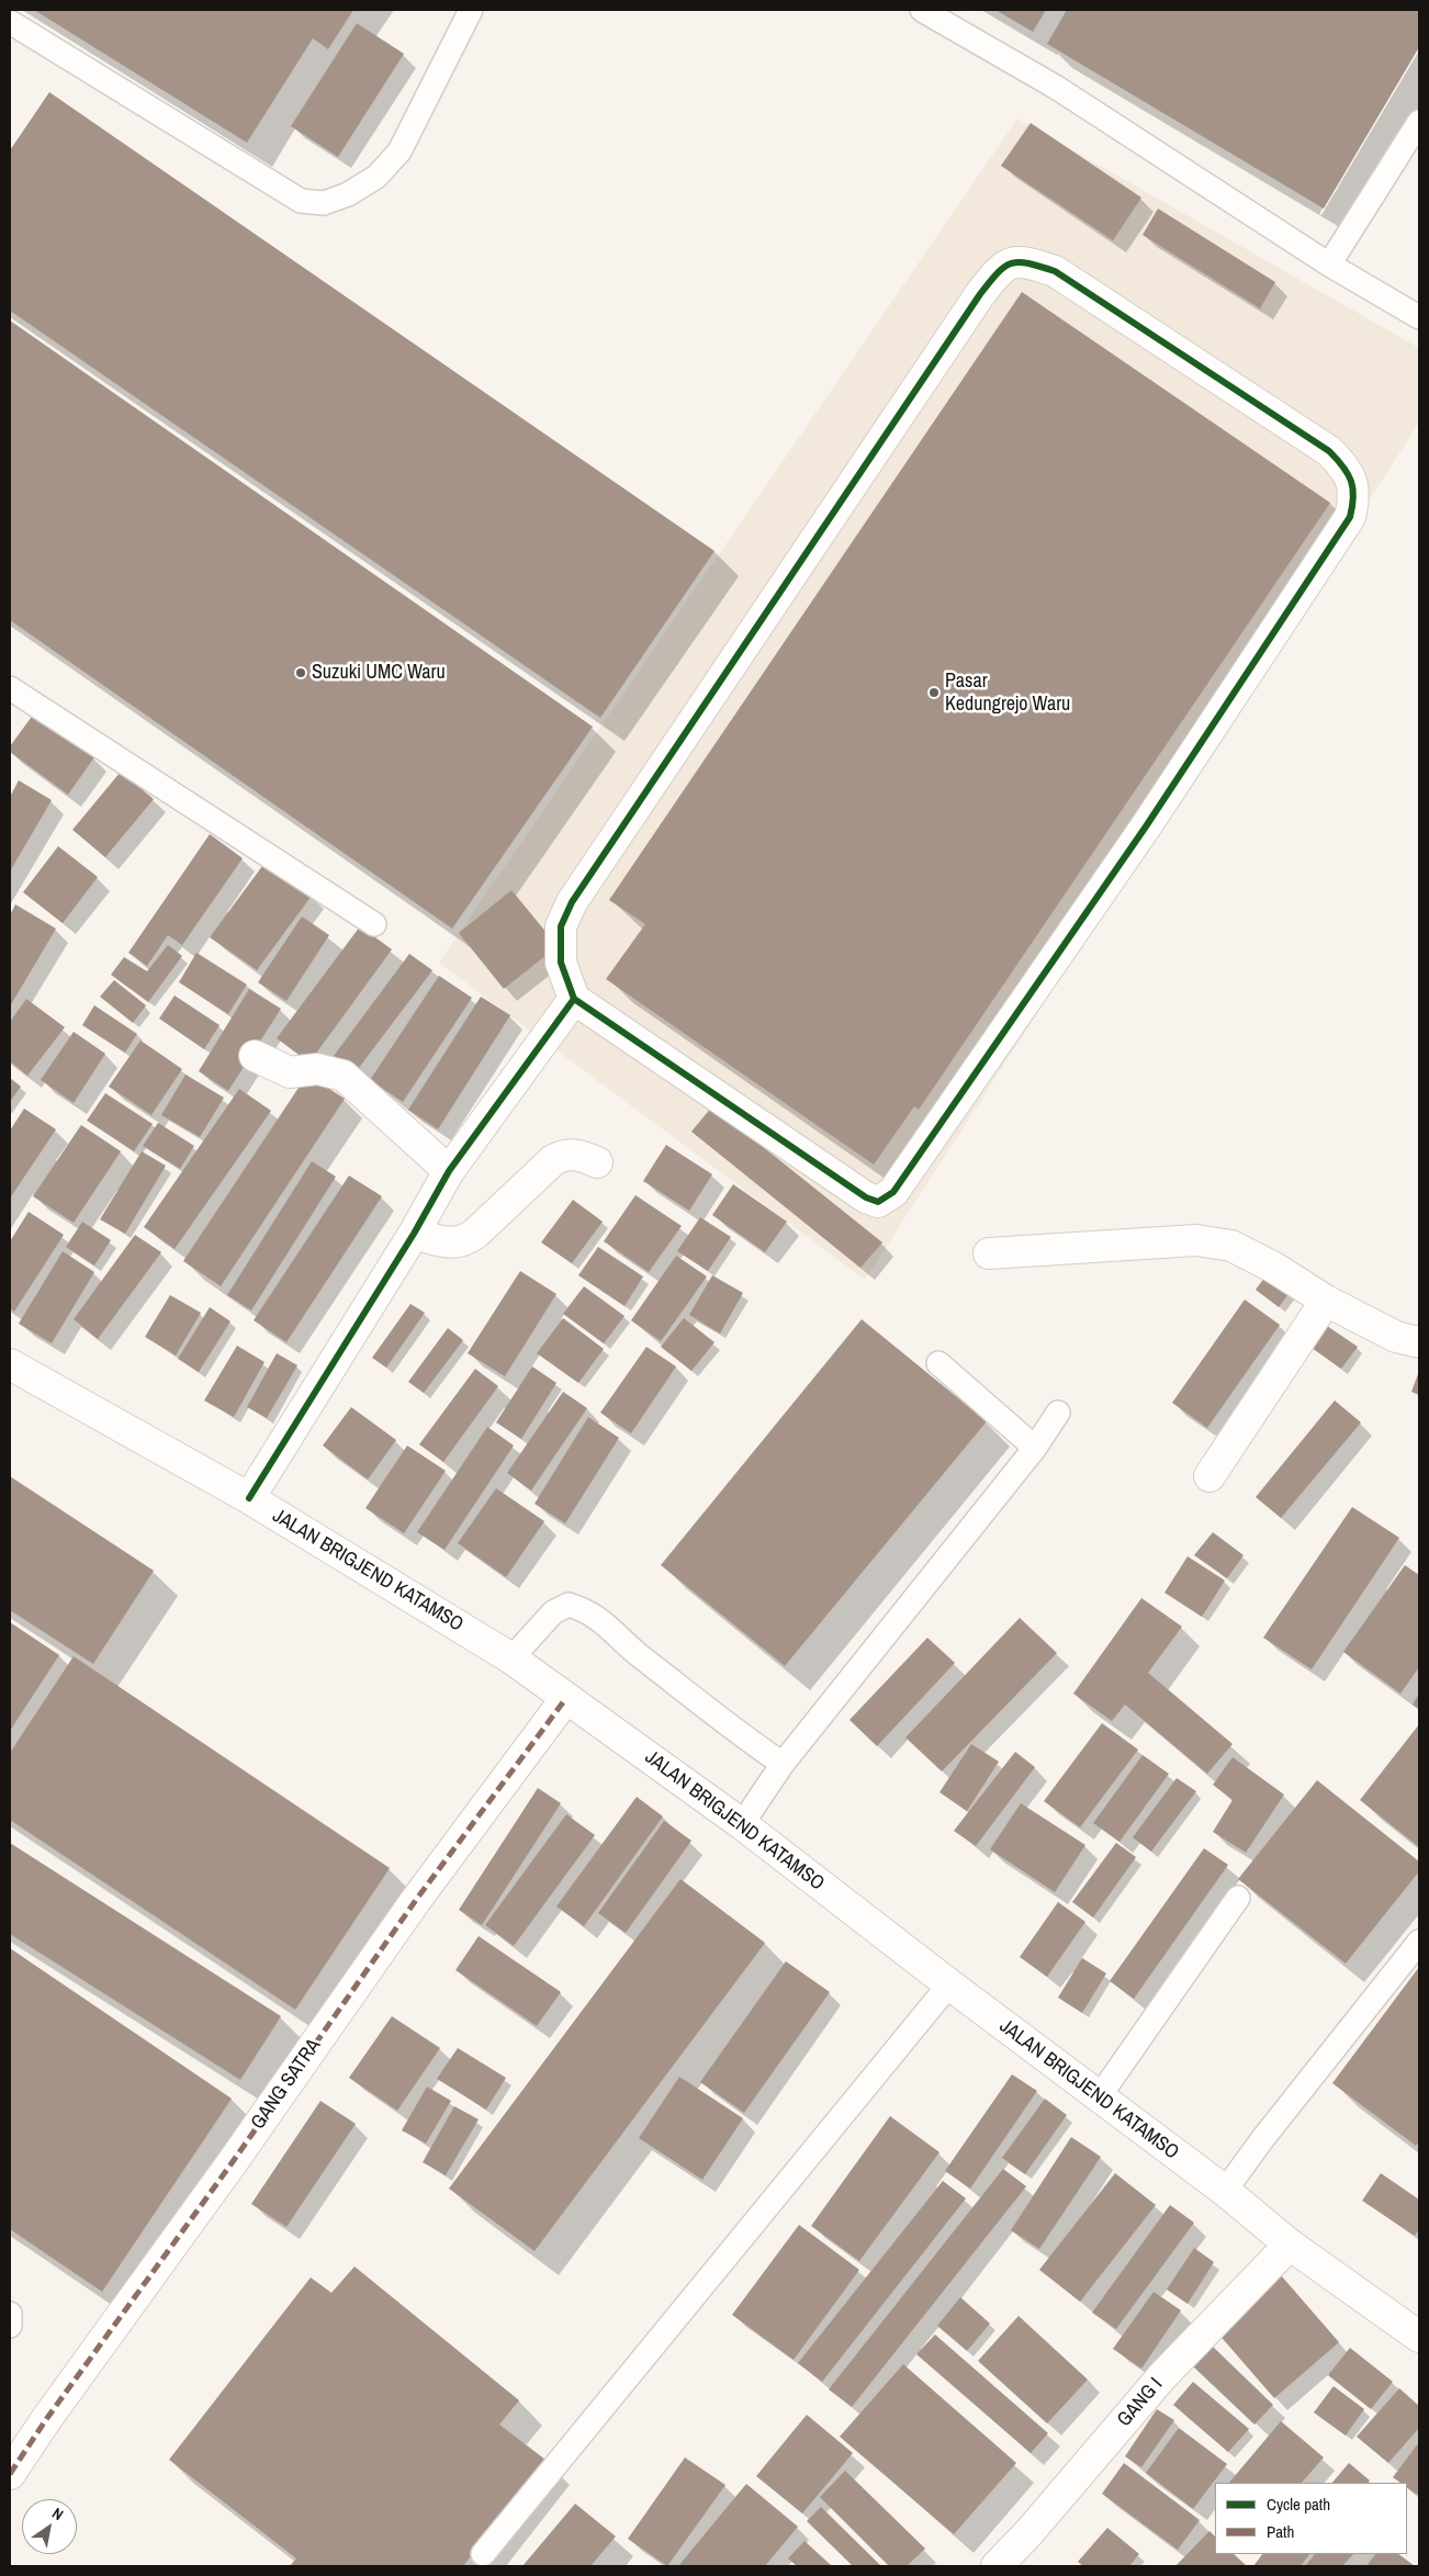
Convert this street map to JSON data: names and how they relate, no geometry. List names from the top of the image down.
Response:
{
  "streets": {
    "street": ["JALAN BRIGJEND KATAMSO", "GANG SATRA", "GANG I"]
  },
  "crossings": [
    ["JALAN BRIGJEND KATAMSO", "GANG SATRA"],
    ["JALAN BRIGJEND KATAMSO", "GANG I"]
  ],
  "places": ["Suzuki UMC Waru", "Pasar Kedungrejo Waru"],
  "legend": ["Cycle path", "Path"],
  "north": "top right"
}
